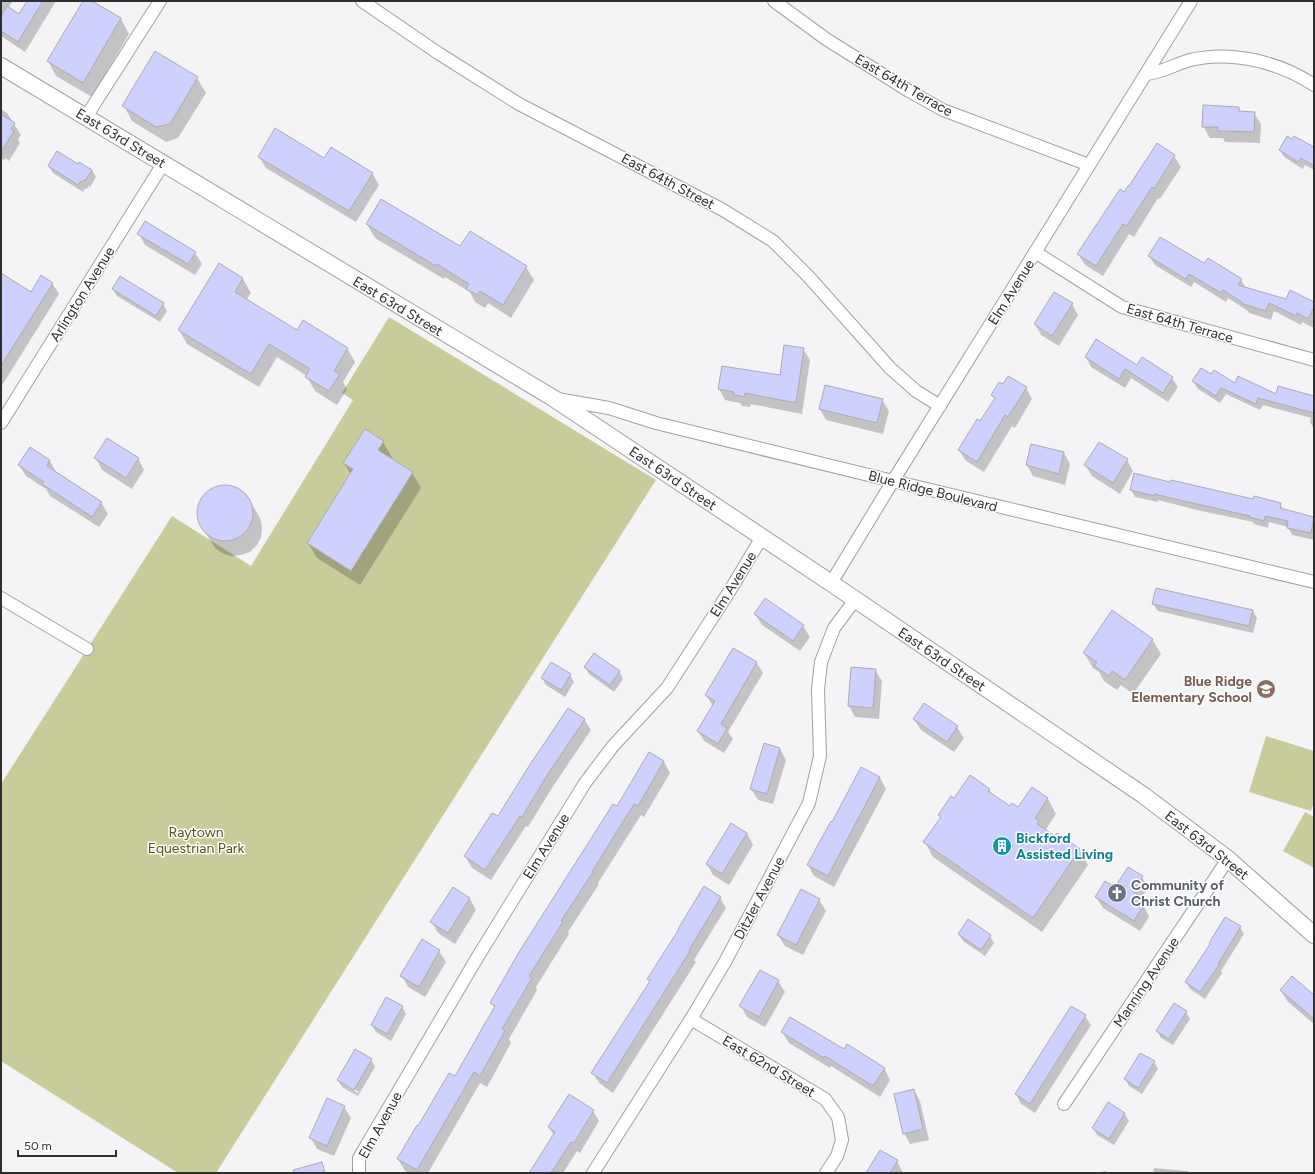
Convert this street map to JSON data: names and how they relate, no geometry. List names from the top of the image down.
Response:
{
  "streets": {
    "main road": ["East 63rd Street"],
    "street": [
      "East 64th Terrace",
      "East 64th Street",
      "Elm Avenue",
      "Arlington Avenue",
      "Blue Ridge Boulevard",
      "Ditzler Avenue",
      "Manning Avenue",
      "East 62nd Street"
    ]
  },
  "crossings": [
    ["East 64th Terrace", "Elm Avenue"],
    ["East 63rd Street", "Elm Avenue"],
    ["East 63rd Street", "Arlington Avenue"],
    ["East 63rd Street", "Blue Ridge Boulevard"],
    ["East 63rd Street", "Ditzler Avenue"],
    ["East 63rd Street", "Manning Avenue"],
    ["East 64th Street", "Elm Avenue"],
    ["Elm Avenue", "Blue Ridge Boulevard"],
    ["Ditzler Avenue", "East 62nd Street"]
  ],
  "parks": ["Raytown Equestrian Park"],
  "places": {
    "school or university": ["Blue Ridge Elementary School"],
    "building": ["Bickford Assisted Living"],
    "church": ["Community of Christ Church"]
  },
  "scale_bar": "50 m"
}
